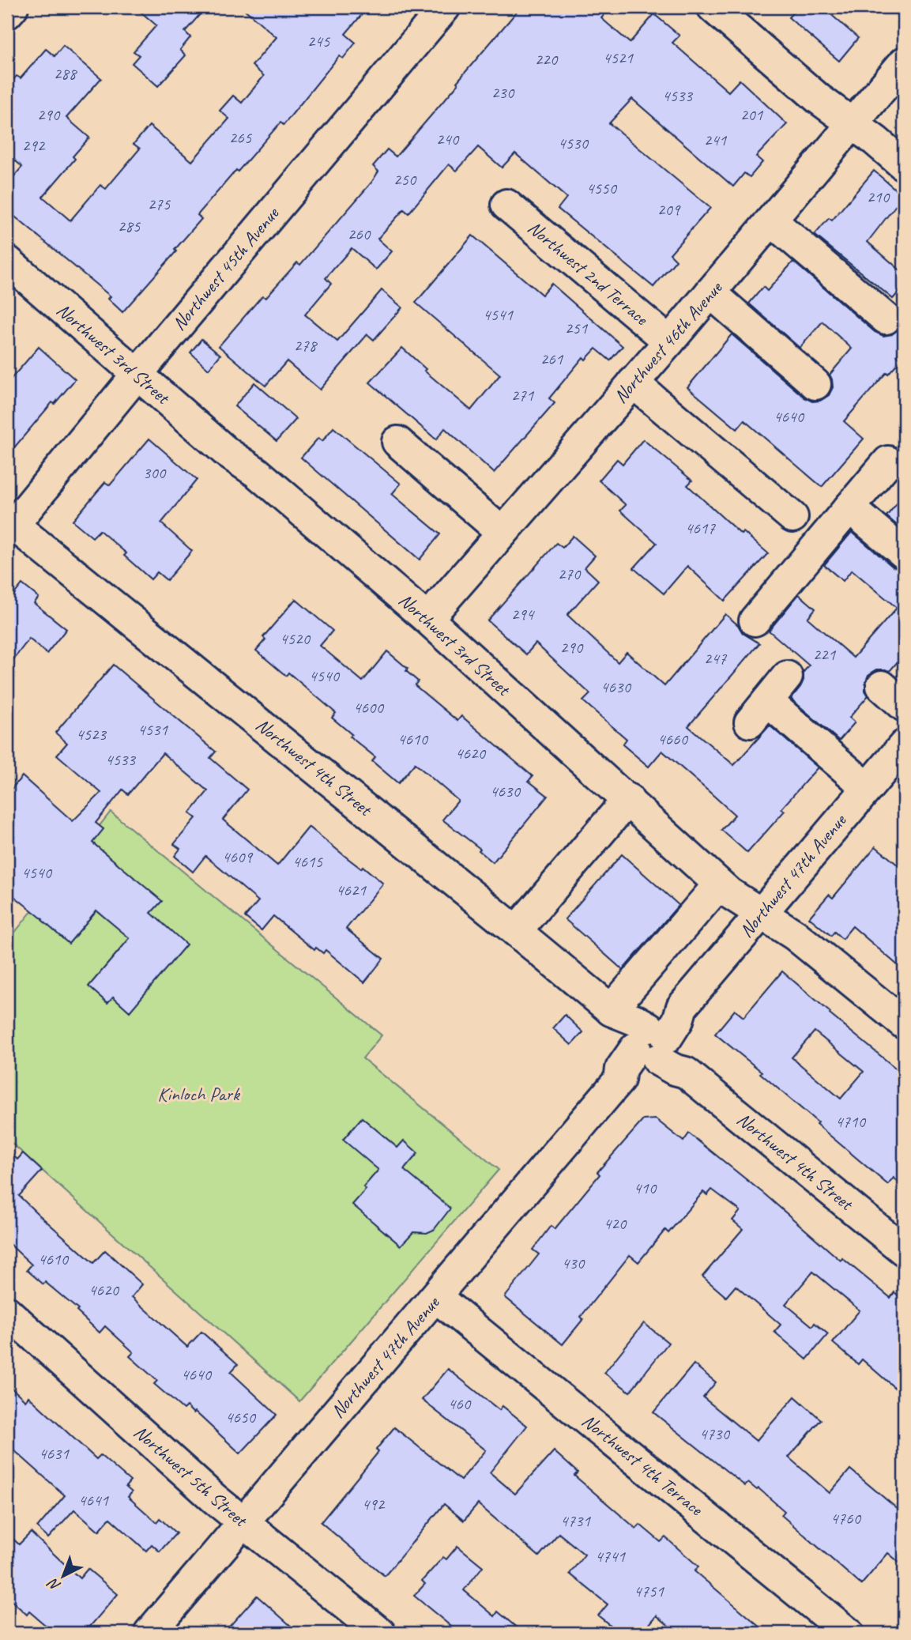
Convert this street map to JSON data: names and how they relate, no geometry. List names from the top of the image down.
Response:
{
  "streets": {
    "street": [
      "Northwest 45th Avenue",
      "Northwest 2nd Terrace",
      "Northwest 46th Avenue",
      "Northwest 3rd Street",
      "Northwest 4th Street",
      "Northwest 47th Avenue",
      "Northwest 4th Terrace",
      "Northwest 5th Street"
    ]
  },
  "crossings": [
    ["Northwest 45th Avenue", "Northwest 3rd Street"],
    ["Northwest 45th Avenue", "Northwest 4th Street"],
    ["Northwest 2nd Terrace", "Northwest 46th Avenue"],
    ["Northwest 46th Avenue", "Northwest 3rd Street"],
    ["Northwest 3rd Street", "Northwest 47th Avenue"],
    ["Northwest 4th Street", "Northwest 47th Avenue"],
    ["Northwest 47th Avenue", "Northwest 4th Terrace"],
    ["Northwest 47th Avenue", "Northwest 5th Street"]
  ],
  "parks": ["Kinloch Park"],
  "house_numbers": [
    "245",
    "4521",
    "220",
    "288",
    "230",
    "4533",
    "290",
    "201",
    "265",
    "240",
    "241",
    "4530",
    "292",
    "250",
    "4550",
    "210",
    "275",
    "209",
    "285",
    "260",
    "4541",
    "251",
    "278",
    "261",
    "271",
    "4640",
    "300",
    "4617",
    "270",
    "294",
    "4520",
    "290",
    "221",
    "247",
    "4540",
    "4630",
    "4600",
    "4531",
    "4523",
    "4610",
    "4660",
    "4620",
    "4533",
    "4630",
    "4609",
    "4615",
    "4540",
    "4621",
    "4710",
    "410",
    "420",
    "4610",
    "430",
    "4620",
    "4640",
    "460",
    "4650",
    "4730",
    "4631",
    "4641",
    "492",
    "4760",
    "4731",
    "4741",
    "4751"
  ],
  "north": "bottom left"
}
